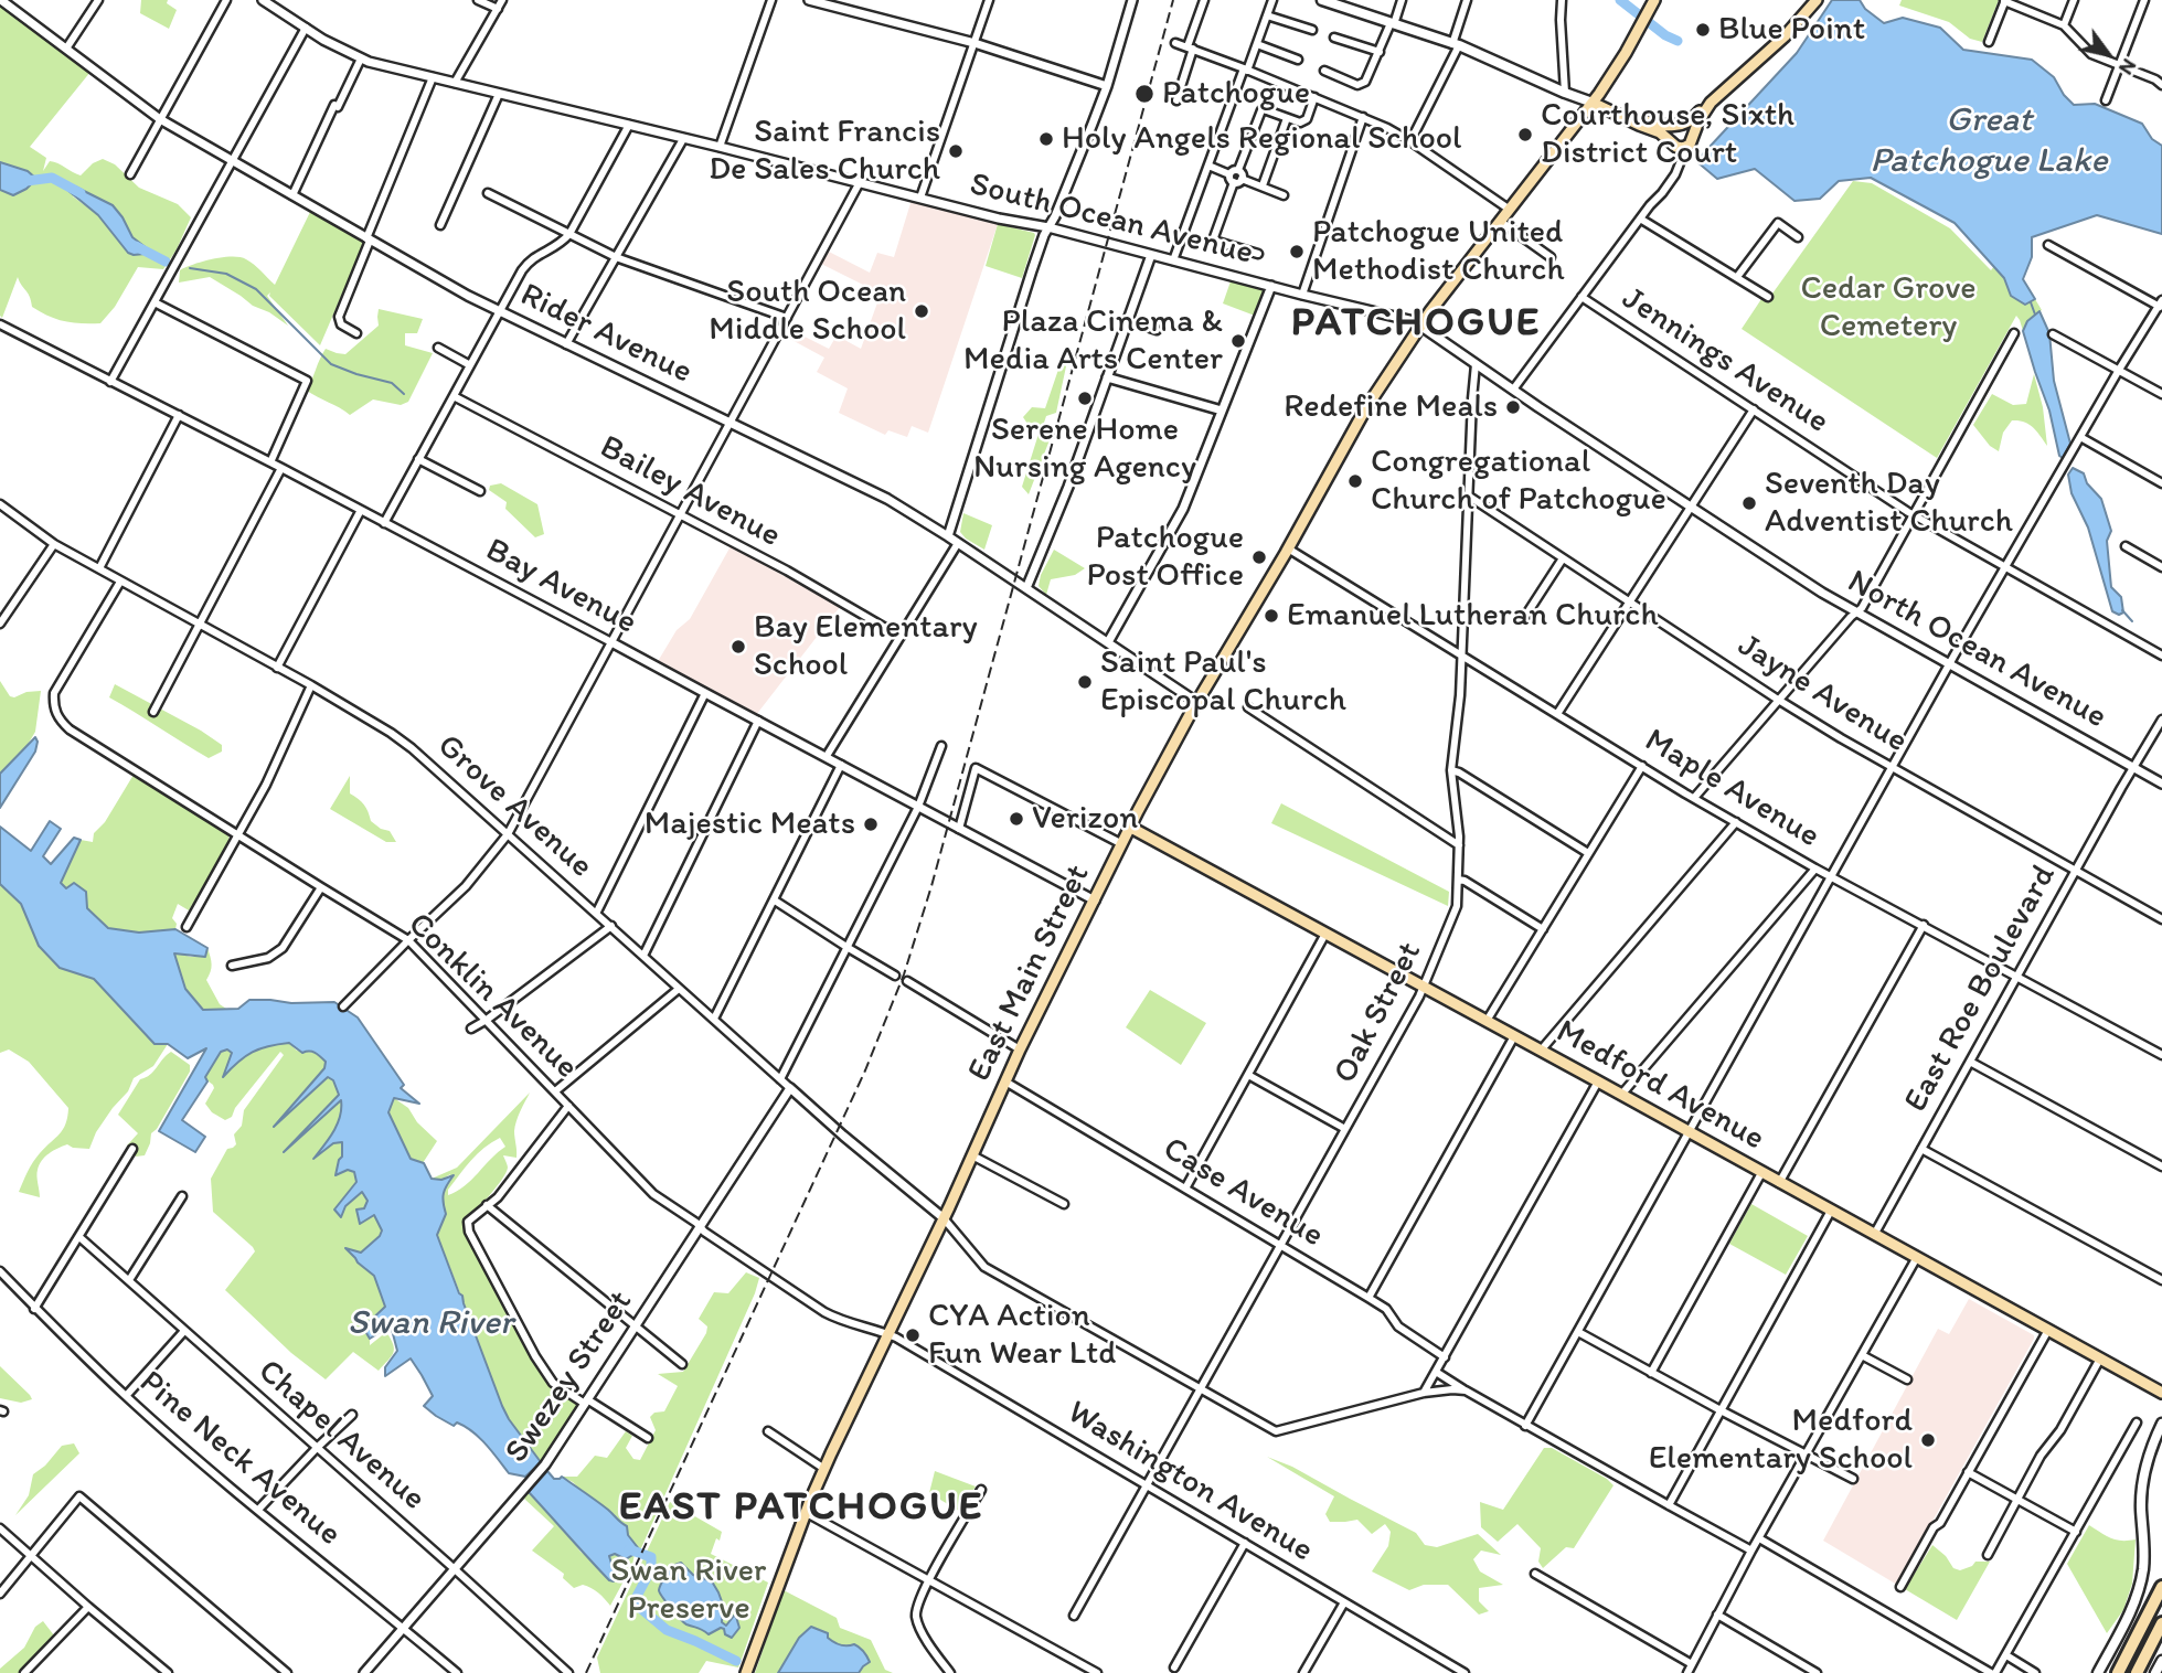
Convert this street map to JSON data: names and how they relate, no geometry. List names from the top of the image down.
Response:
{
  "streets": {
    "main road": ["East Main Street", "Medford Avenue"],
    "street": [
      "South Ocean Avenue",
      "Rider Avenue",
      "Jennings Avenue",
      "Bailey Avenue",
      "Bay Avenue",
      "North Ocean Avenue",
      "Jayne Avenue",
      "Maple Avenue",
      "Grove Avenue",
      "East Roe Boulevard",
      "Conklin Avenue",
      "Oak Street",
      "Case Avenue",
      "Swezey Street",
      "Chapel Avenue",
      "Pine Neck Avenue",
      "Washington Avenue"
    ]
  },
  "crossings": [
    ["South Ocean Avenue", "North Ocean Avenue"],
    ["South Ocean Avenue", "East Main Street"],
    ["Rider Avenue", "East Main Street"],
    ["Bay Avenue", "East Main Street"],
    ["North Ocean Avenue", "East Main Street"],
    ["North Ocean Avenue", "East Roe Boulevard"],
    ["North Ocean Avenue", "Oak Street"],
    ["Jayne Avenue", "East Roe Boulevard"],
    ["Jayne Avenue", "Oak Street"],
    ["Maple Avenue", "East Main Street"],
    ["Maple Avenue", "East Roe Boulevard"],
    ["Maple Avenue", "Oak Street"],
    ["Grove Avenue", "East Main Street"],
    ["Grove Avenue", "Conklin Avenue"],
    ["Grove Avenue", "Swezey Street"],
    ["East Main Street", "Conklin Avenue"],
    ["East Main Street", "Medford Avenue"],
    ["East Main Street", "Case Avenue"],
    ["East Main Street", "Washington Avenue"],
    ["East Roe Boulevard", "Medford Avenue"],
    ["Conklin Avenue", "Swezey Street"],
    ["Conklin Avenue", "Washington Avenue"],
    ["Oak Street", "Medford Avenue"],
    ["Oak Street", "Case Avenue"],
    ["Oak Street", "Washington Avenue"],
    ["Swezey Street", "Chapel Avenue"],
    ["Swezey Street", "Pine Neck Avenue"]
  ],
  "districts": ["PATCHOGUE", "EAST PATCHOGUE"],
  "water": ["Great Patchogue Lake", "Swan River"],
  "parks": ["Cedar Grove Cemetery", "Swan River Preserve"],
  "places": [
    "Blue Point",
    "Patchogue",
    "Courthouse, Sixth District Court",
    "Holy Angels Regional School",
    "Saint Francis De Sales Church",
    "Patchogue United Methodist Church",
    "South Ocean Middle School",
    "Plaza Cinema & Media Arts Center",
    "Serene Home Nursing Agency",
    "Redefine Meals",
    "Congregational Church of Patchogue",
    "Seventh Day Adventist Church",
    "Patchogue Post Office",
    "Emanuel Lutheran Church",
    "Bay Elementary School",
    "Saint Paul's Episcopal Church",
    "Verizon",
    "Majestic Meats",
    "CYA Action Fun Wear Ltd",
    "Medford Elementary School"
  ],
  "north": "bottom right"
}
